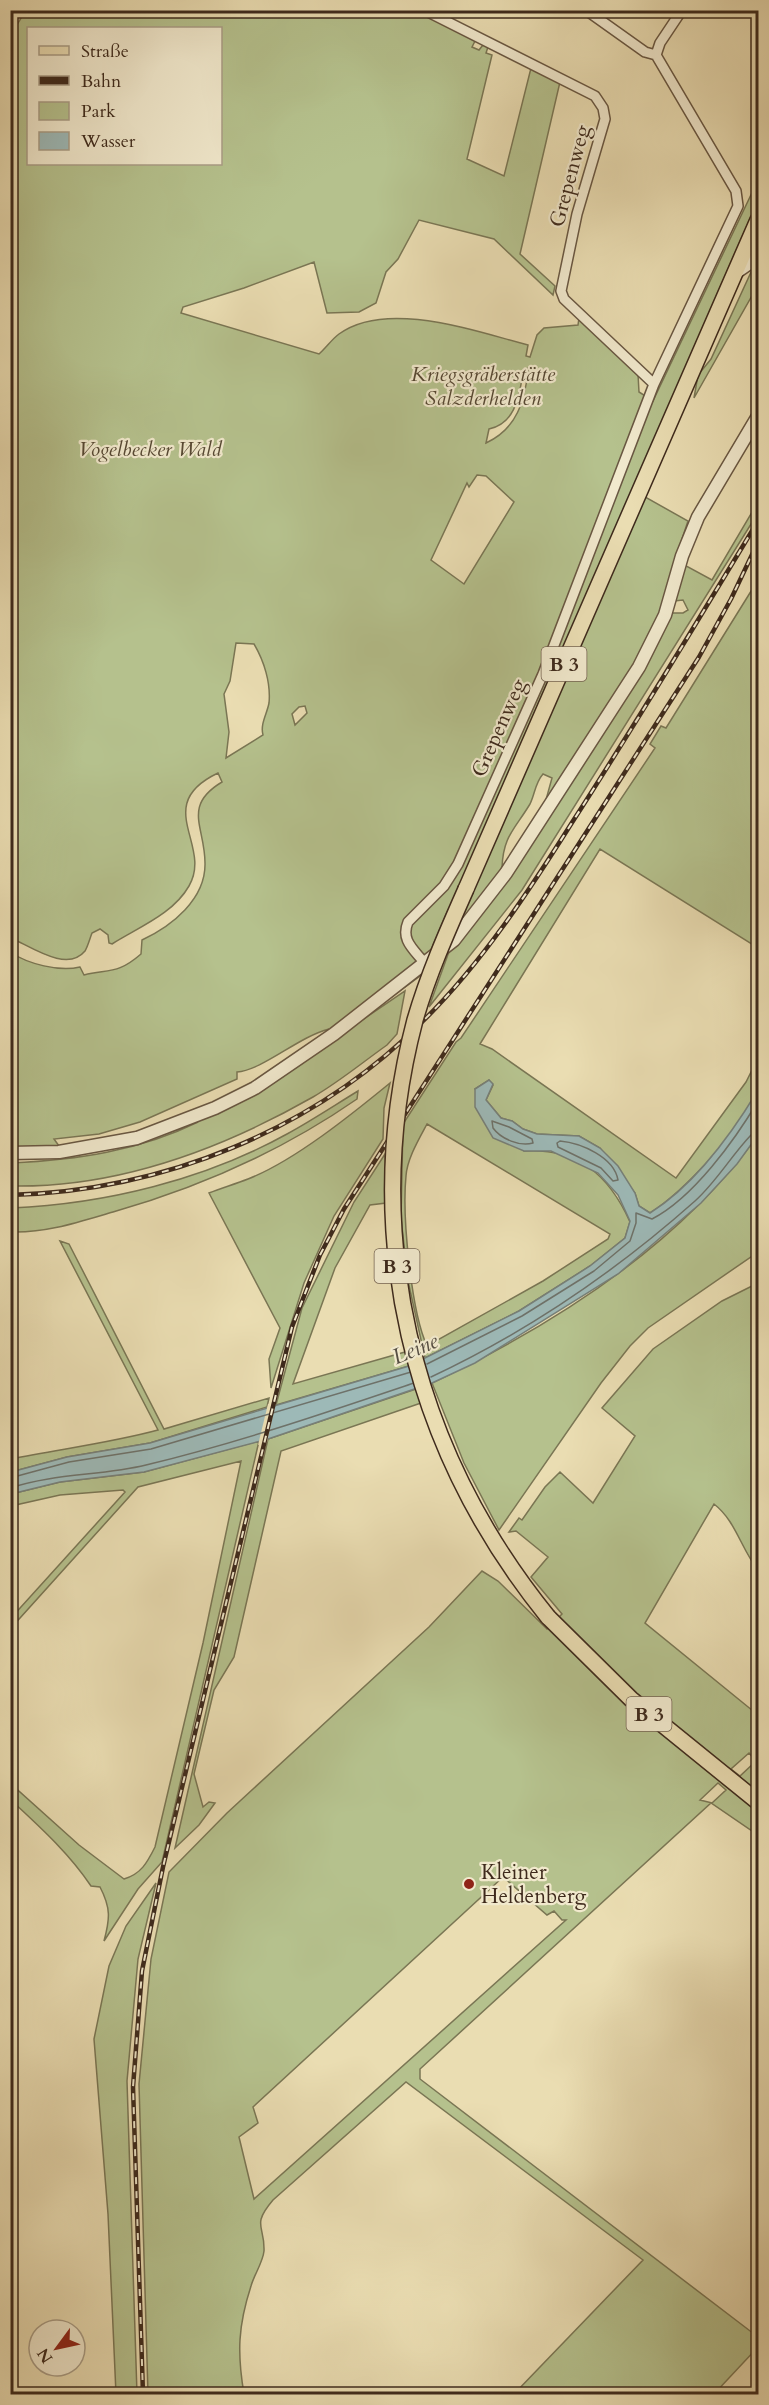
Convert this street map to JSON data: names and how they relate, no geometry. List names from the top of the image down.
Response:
{
  "streets": {
    "main road": ["B 3"],
    "street": ["Grepenweg"]
  },
  "water": ["Leine"],
  "parks": ["Kriegsgräberstätte Salzderhelden", "Vogelbecker Wald"],
  "places": ["Kleiner Heldenberg"],
  "legend": [
    "Straße",
    "Bahn",
    "Park",
    "Wasser"
  ],
  "north": "bottom left"
}
